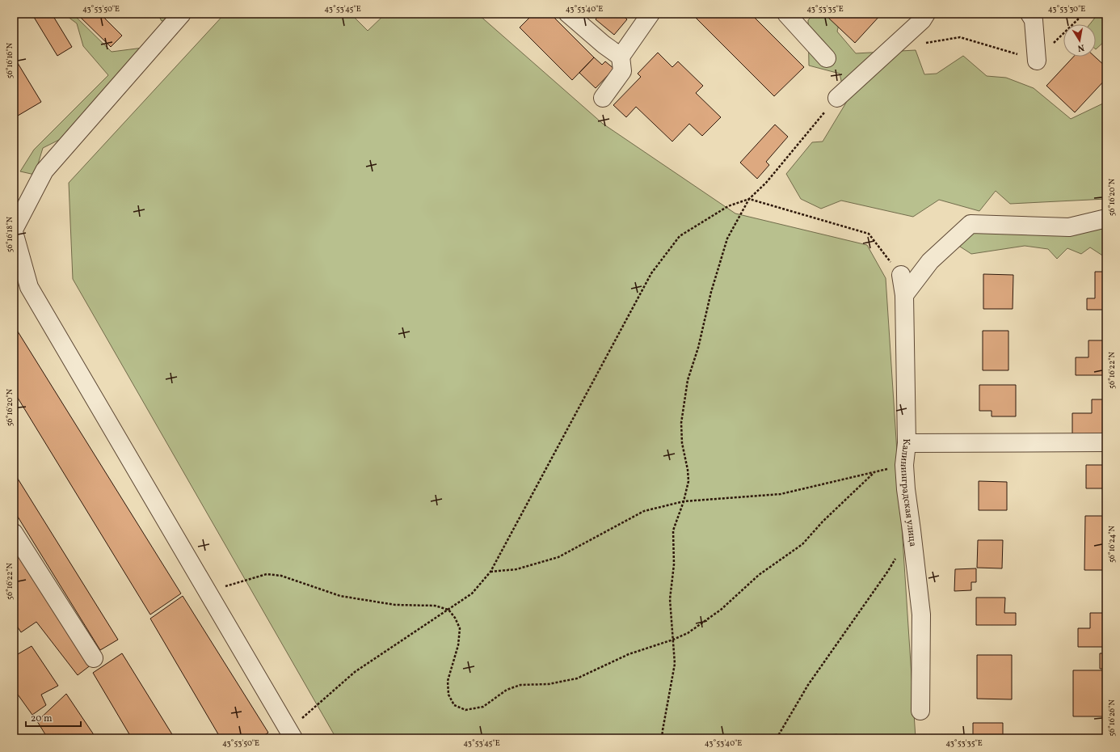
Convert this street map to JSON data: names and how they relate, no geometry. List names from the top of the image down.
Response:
{
  "streets": {
    "street": ["Калининградская улица"]
  },
  "scale_bar": "20 m",
  "north": "bottom",
  "coordinates": [
    "43°53'50\"E",
    "43°53'45\"E",
    "43°53'40\"E",
    "43°53'35\"E",
    "43°53'30\"E",
    "56°16'16\"N",
    "56°16'20\"N",
    "56°16'18\"N",
    "56°16'22\"N",
    "56°16'24\"N",
    "56°16'26\"N"
  ]
}
